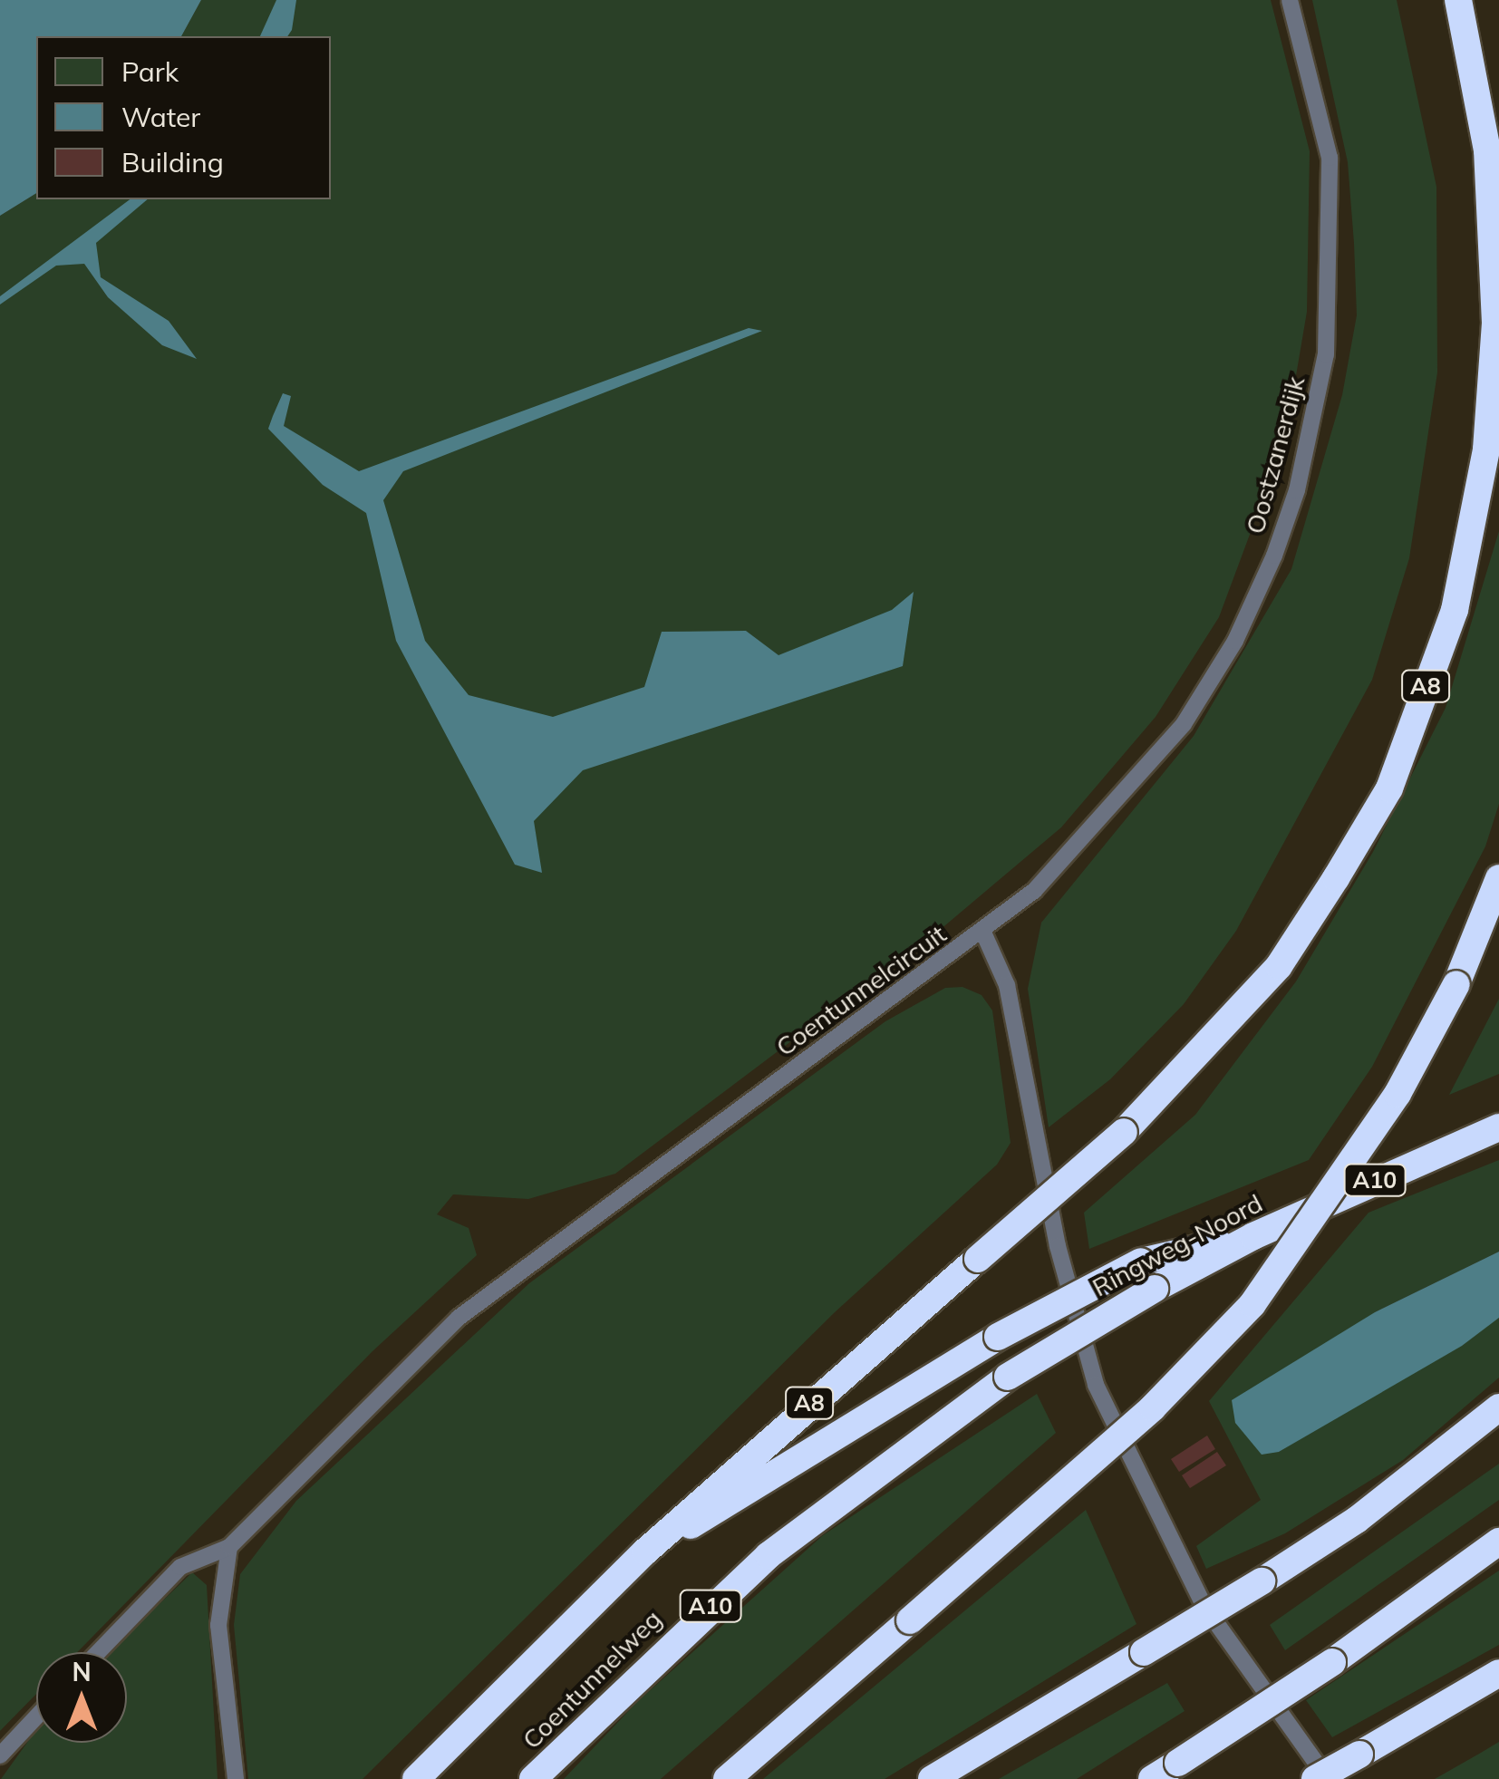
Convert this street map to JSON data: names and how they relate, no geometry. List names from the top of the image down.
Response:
{
  "streets": {
    "highway": [
      "A8",
      "A10",
      "Ringweg-Noord",
      "Coentunnelweg"
    ],
    "lane": ["Oostzanerdijk", "Coentunnelcircuit"]
  },
  "crossings": [
    ["Oostzanerdijk", "Coentunnelcircuit"],
    ["A8", "A10"],
    ["A10", "Ringweg-Noord"],
    ["Ringweg-Noord", "Coentunnelweg"]
  ],
  "legend": ["Park", "Water", "Building"],
  "north": "top"
}
